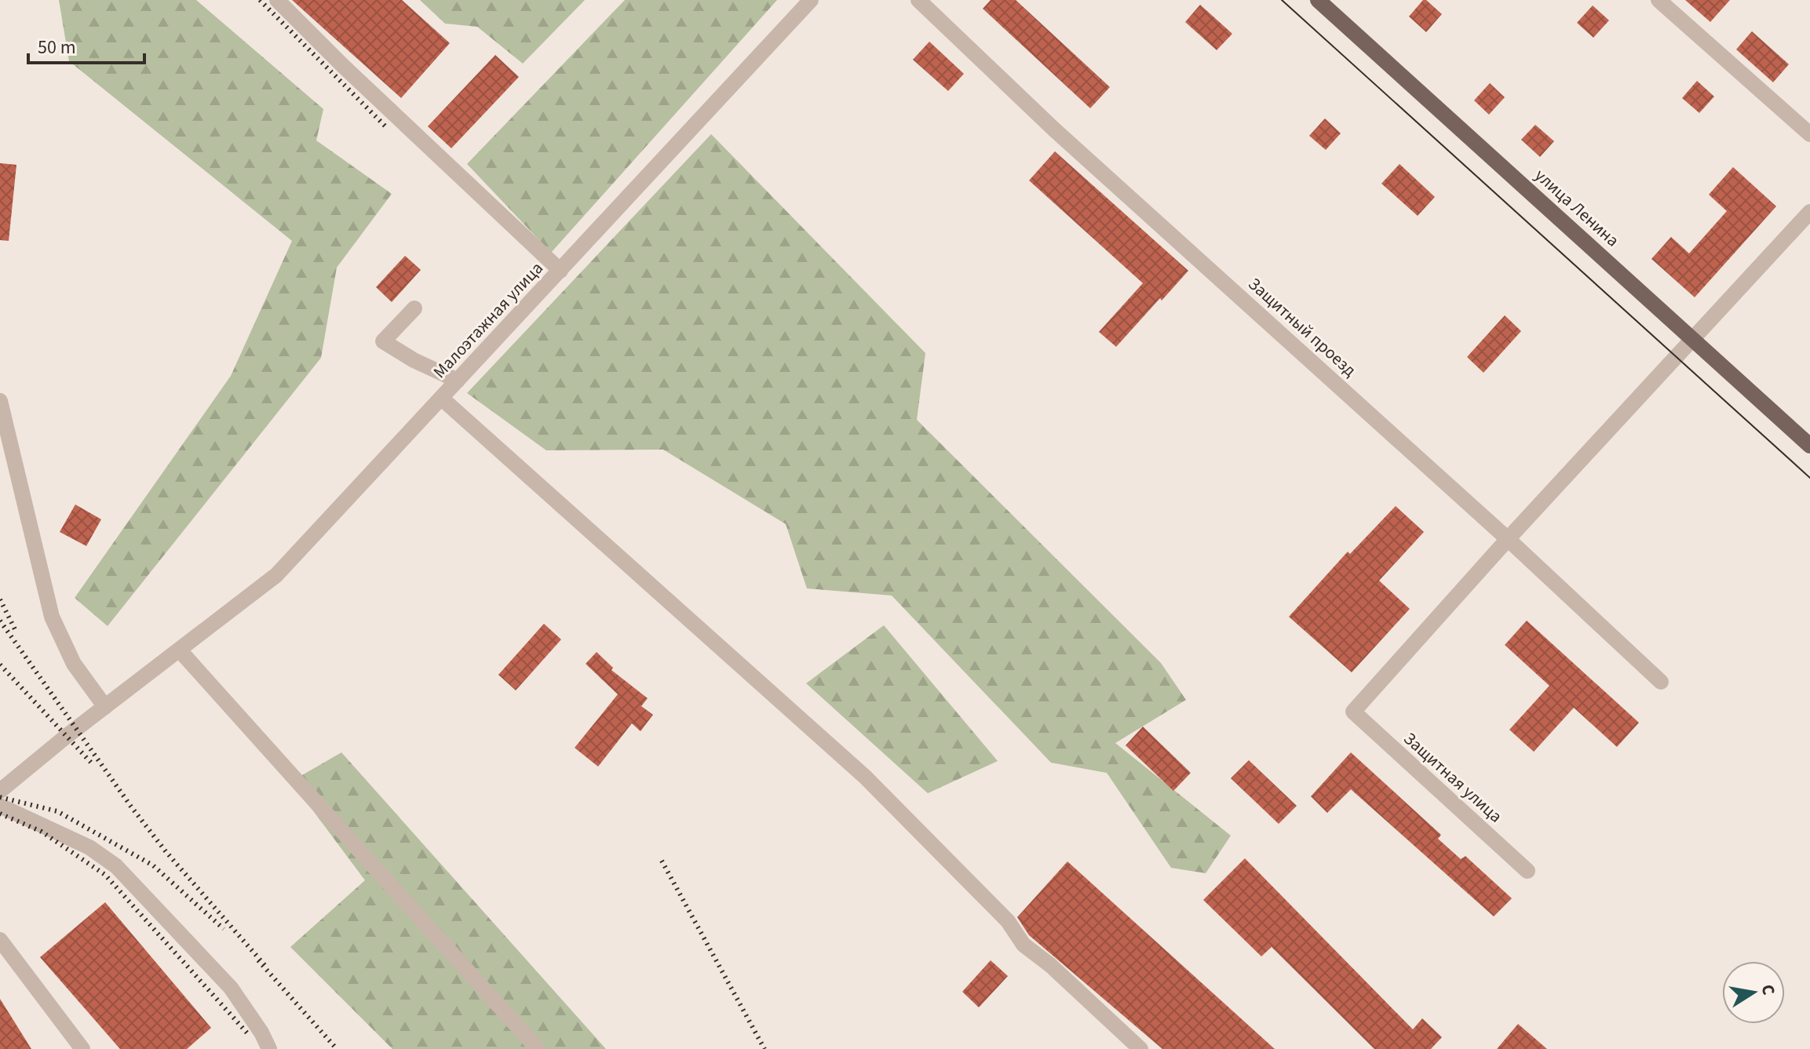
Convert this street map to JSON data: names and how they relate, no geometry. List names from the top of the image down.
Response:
{
  "streets": {
    "main road": ["улица Ленина"],
    "street": ["Малоэтажная улица", "Защитный проезд", "Защитная улица"]
  },
  "crossings": [
    ["Защитный проезд", "Защитная улица"]
  ],
  "scale_bar": "50 m",
  "north": "right"
}
